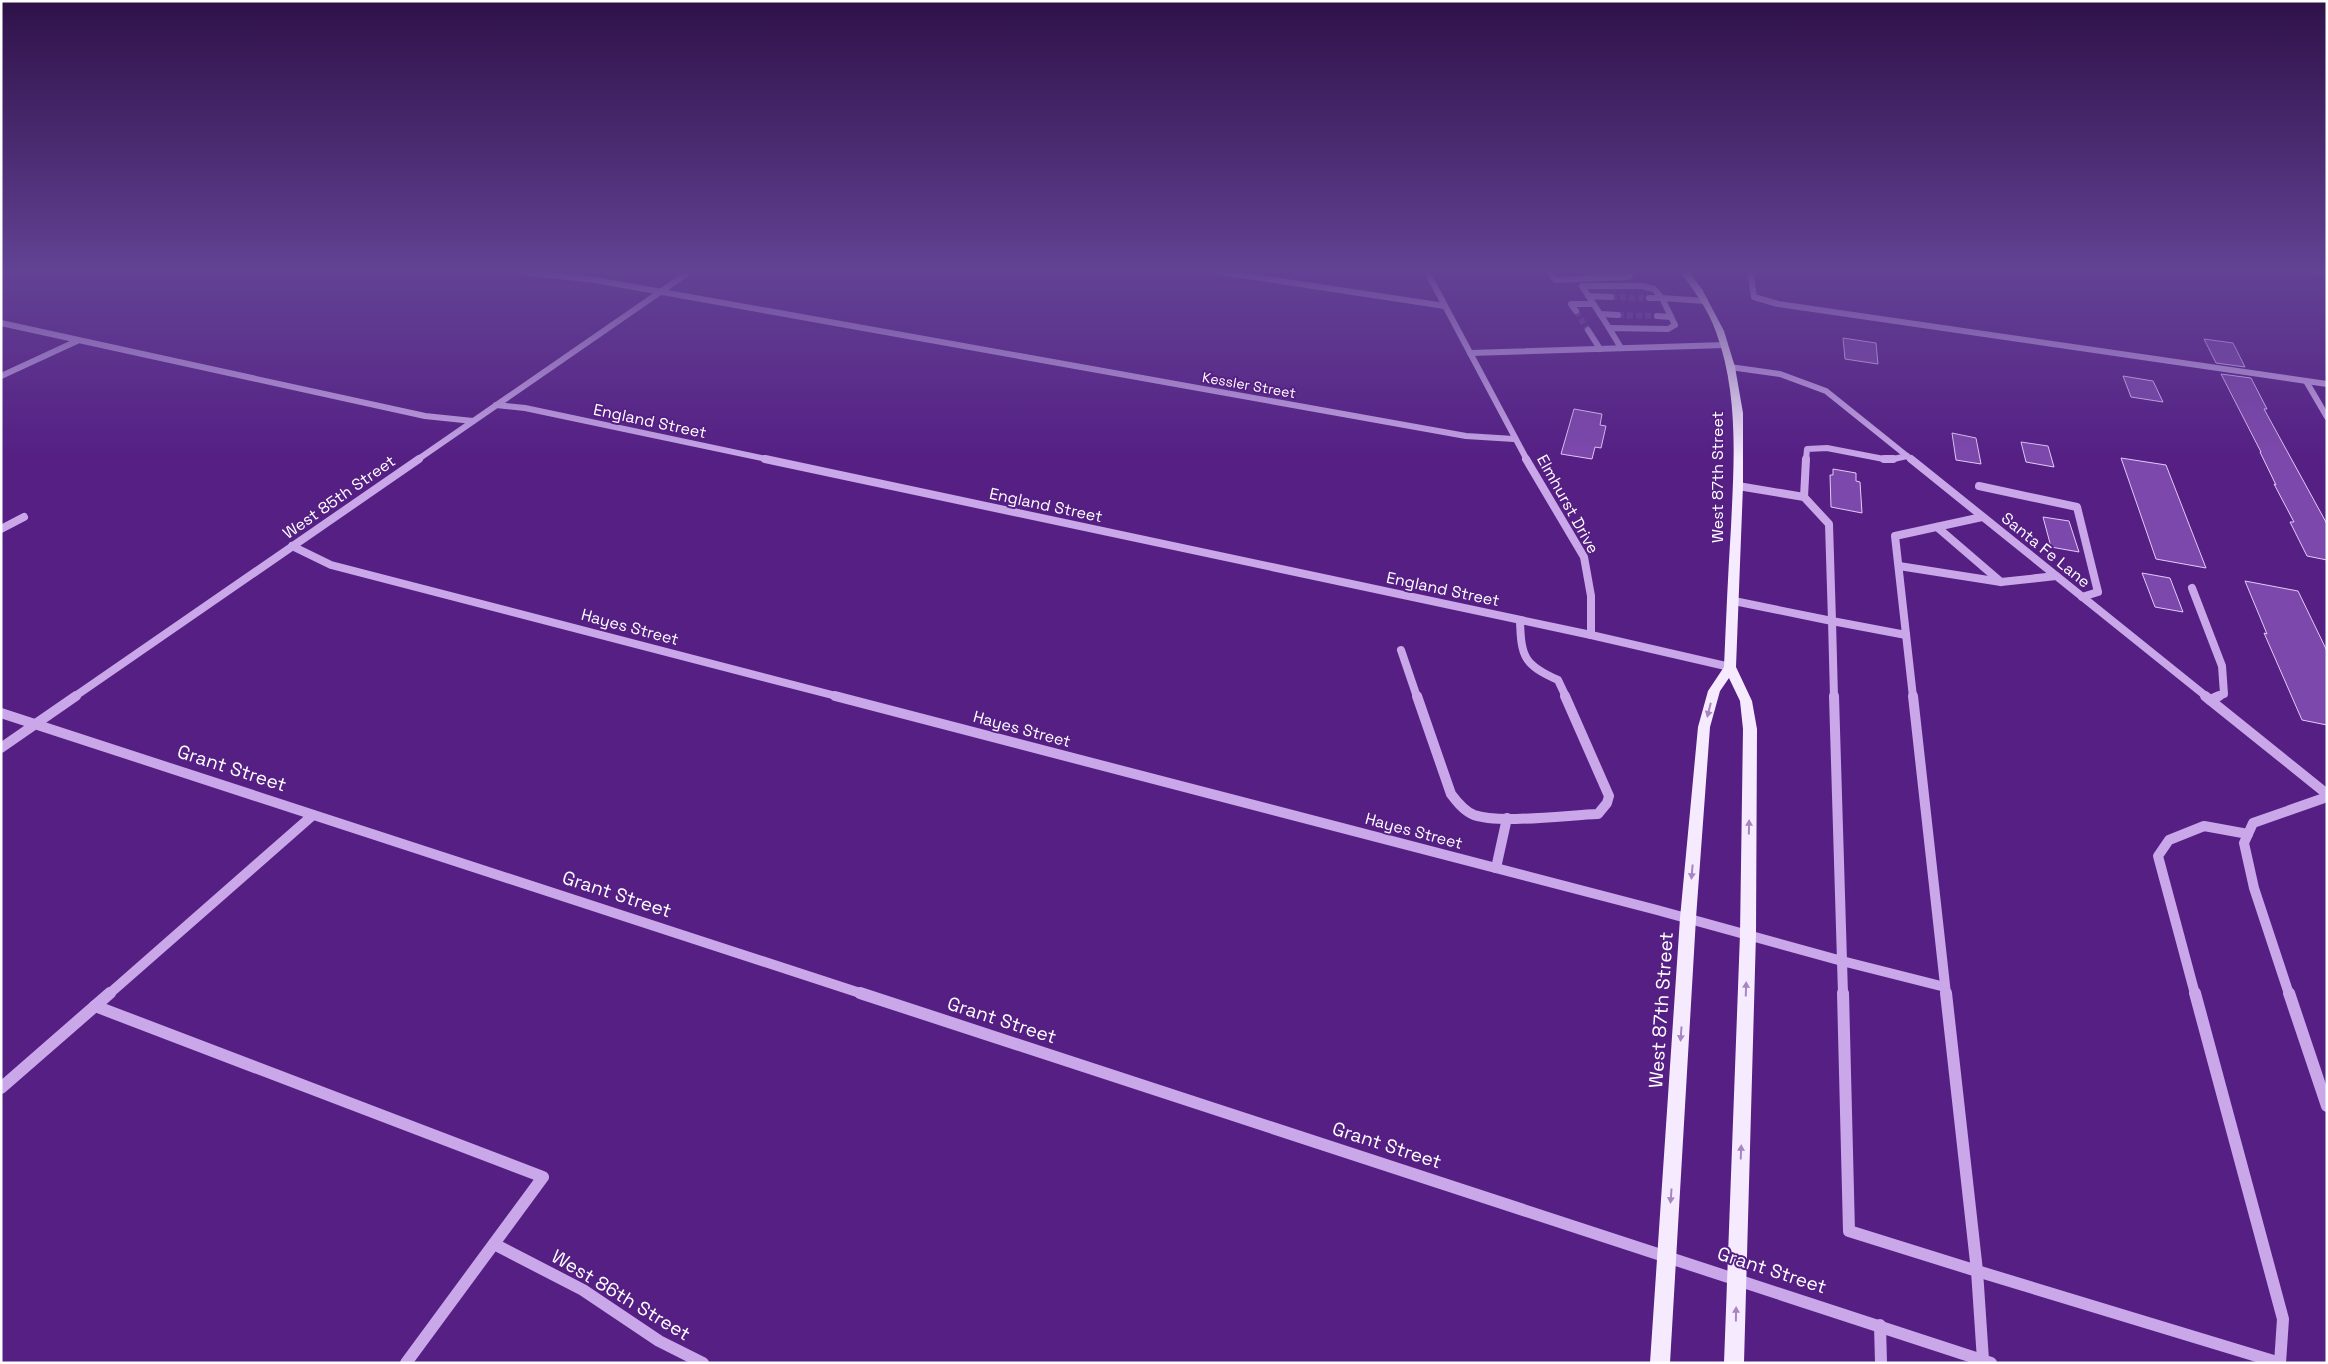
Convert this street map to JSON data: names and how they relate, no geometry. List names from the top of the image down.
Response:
{
  "streets": {
    "main road": ["West 87th Street"],
    "street": [
      "Kessler Street",
      "England Street",
      "West 85th Street",
      "Elmhurst Drive",
      "Santa Fe Lane",
      "Hayes Street",
      "Grant Street",
      "West 86th Street"
    ]
  },
  "crossings": [
    ["Kessler Street", "Elmhurst Drive"],
    ["England Street", "West 85th Street"],
    ["England Street", "Elmhurst Drive"],
    ["West 87th Street", "Santa Fe Lane"],
    ["West 87th Street", "Hayes Street"],
    ["West 87th Street", "Grant Street"],
    ["West 85th Street", "Hayes Street"],
    ["West 85th Street", "Grant Street"]
  ]
}
